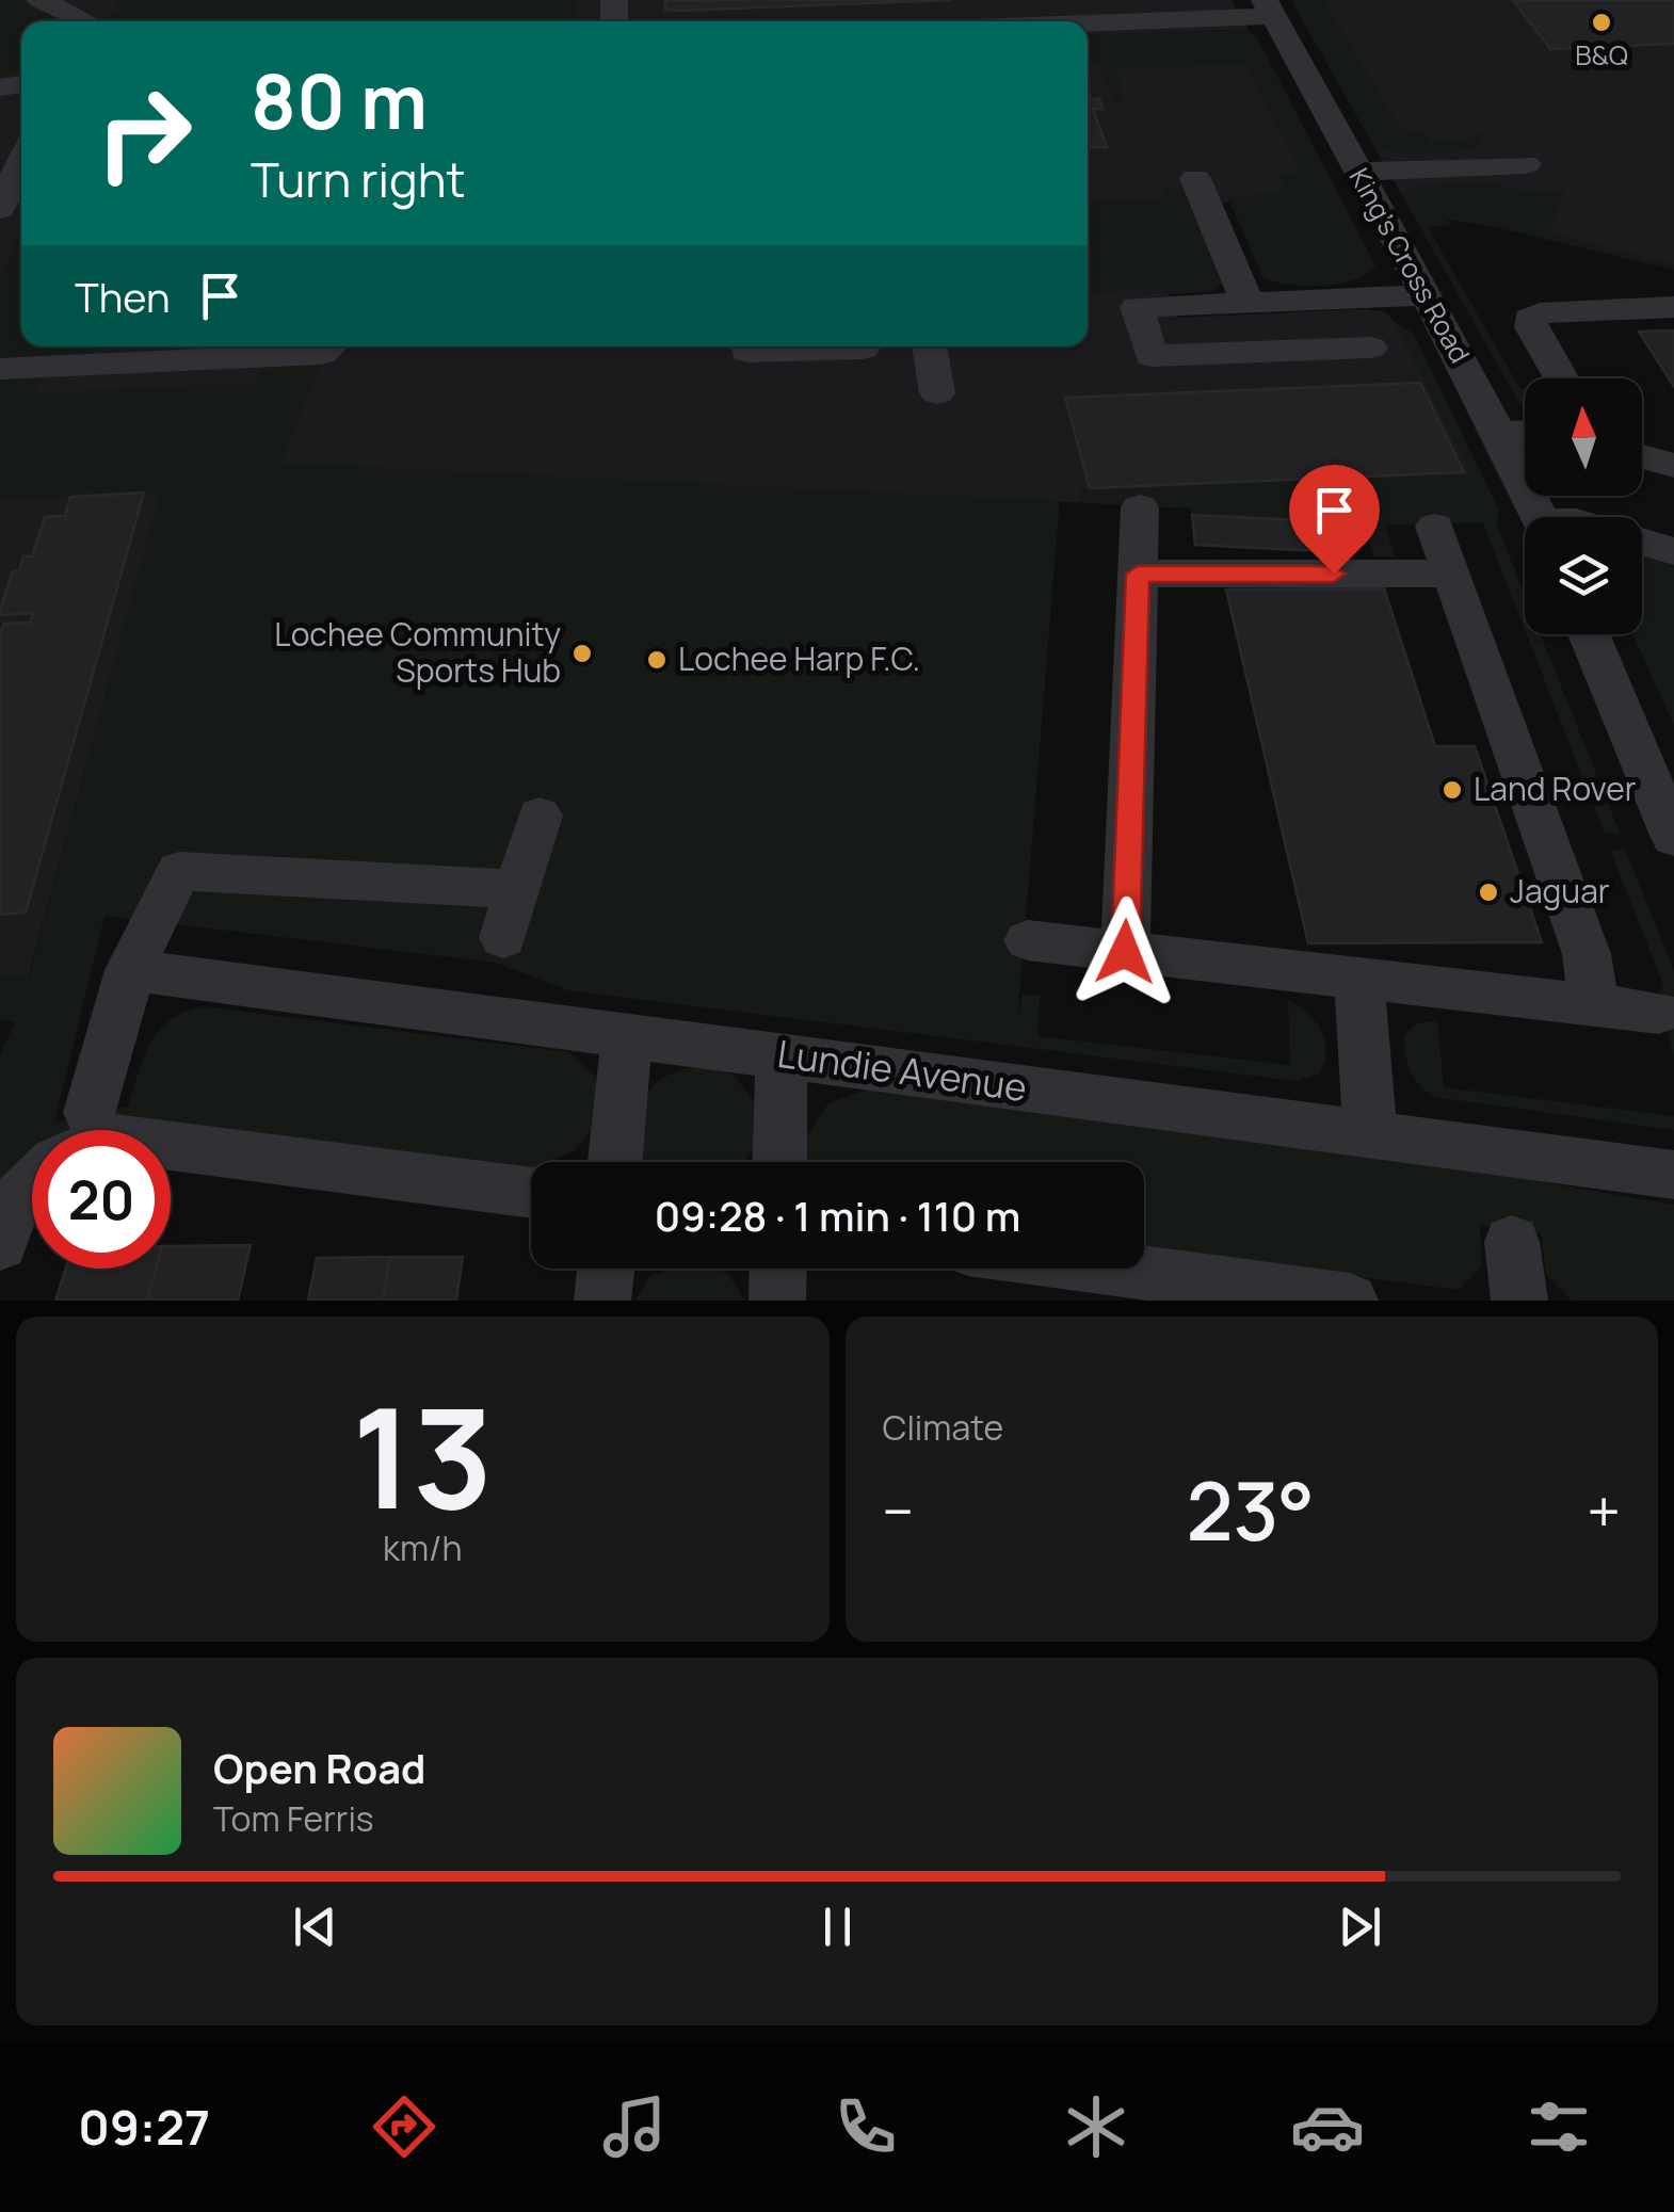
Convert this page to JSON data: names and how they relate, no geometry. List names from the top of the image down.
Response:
{
  "streets": {
    "street": ["King's Cross Road", "Lundie Avenue"]
  },
  "places": [
    "B&Q",
    "Lochee Community Sports Hub",
    "Lochee Harp F.C.",
    "Land Rover",
    "Jaguar"
  ],
  "north": "top",
  "page": {
    "turn": ["80 m", "Turn right"],
    "then": "Then",
    "limit": "20",
    "trip": "09:28 · 1 min · 110 m",
    "tile": [
      ["13", "km/h"],
      "Climate"
    ],
    "heat": ["−", "23°", "+"],
    "song": ["Open Road", "Tom Ferris"],
    "tabs": "09:27"
  }
}
